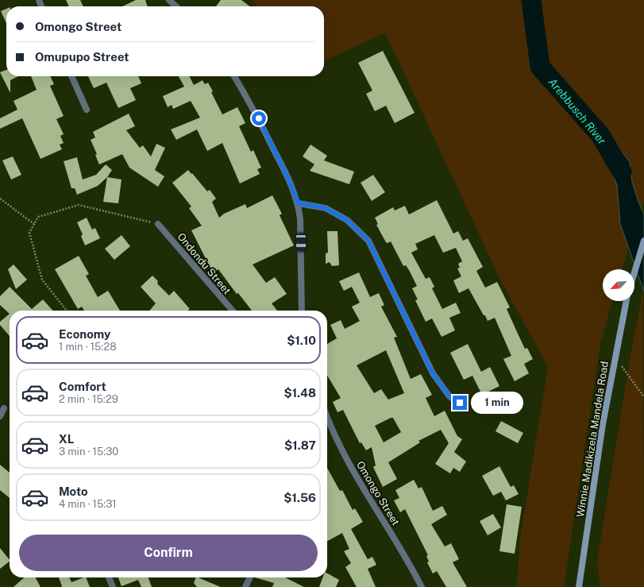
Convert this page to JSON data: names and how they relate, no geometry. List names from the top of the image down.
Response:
{
  "streets": {
    "main road": ["Winnie Madikizela Mandela Road"],
    "street": ["Ondondu Street", "Omongo Street"]
  },
  "water": ["Arebbusch River"],
  "north": "bottom left",
  "page": {
    "banner": ["Omongo Street", "Omupupo Street"],
    "list": [
      {
        "name": "Economy",
        "note": "1 min · 15:28",
        "value": "$1.10"
      },
      {
        "name": "Comfort",
        "note": "2 min · 15:29",
        "value": "$1.48"
      },
      {
        "name": "XL",
        "note": "3 min · 15:30",
        "value": "$1.87"
      },
      {
        "name": "Moto",
        "note": "4 min · 15:31",
        "value": "$1.56"
      }
    ],
    "bubble": "1 min",
    "buttons": "Confirm"
  }
}
